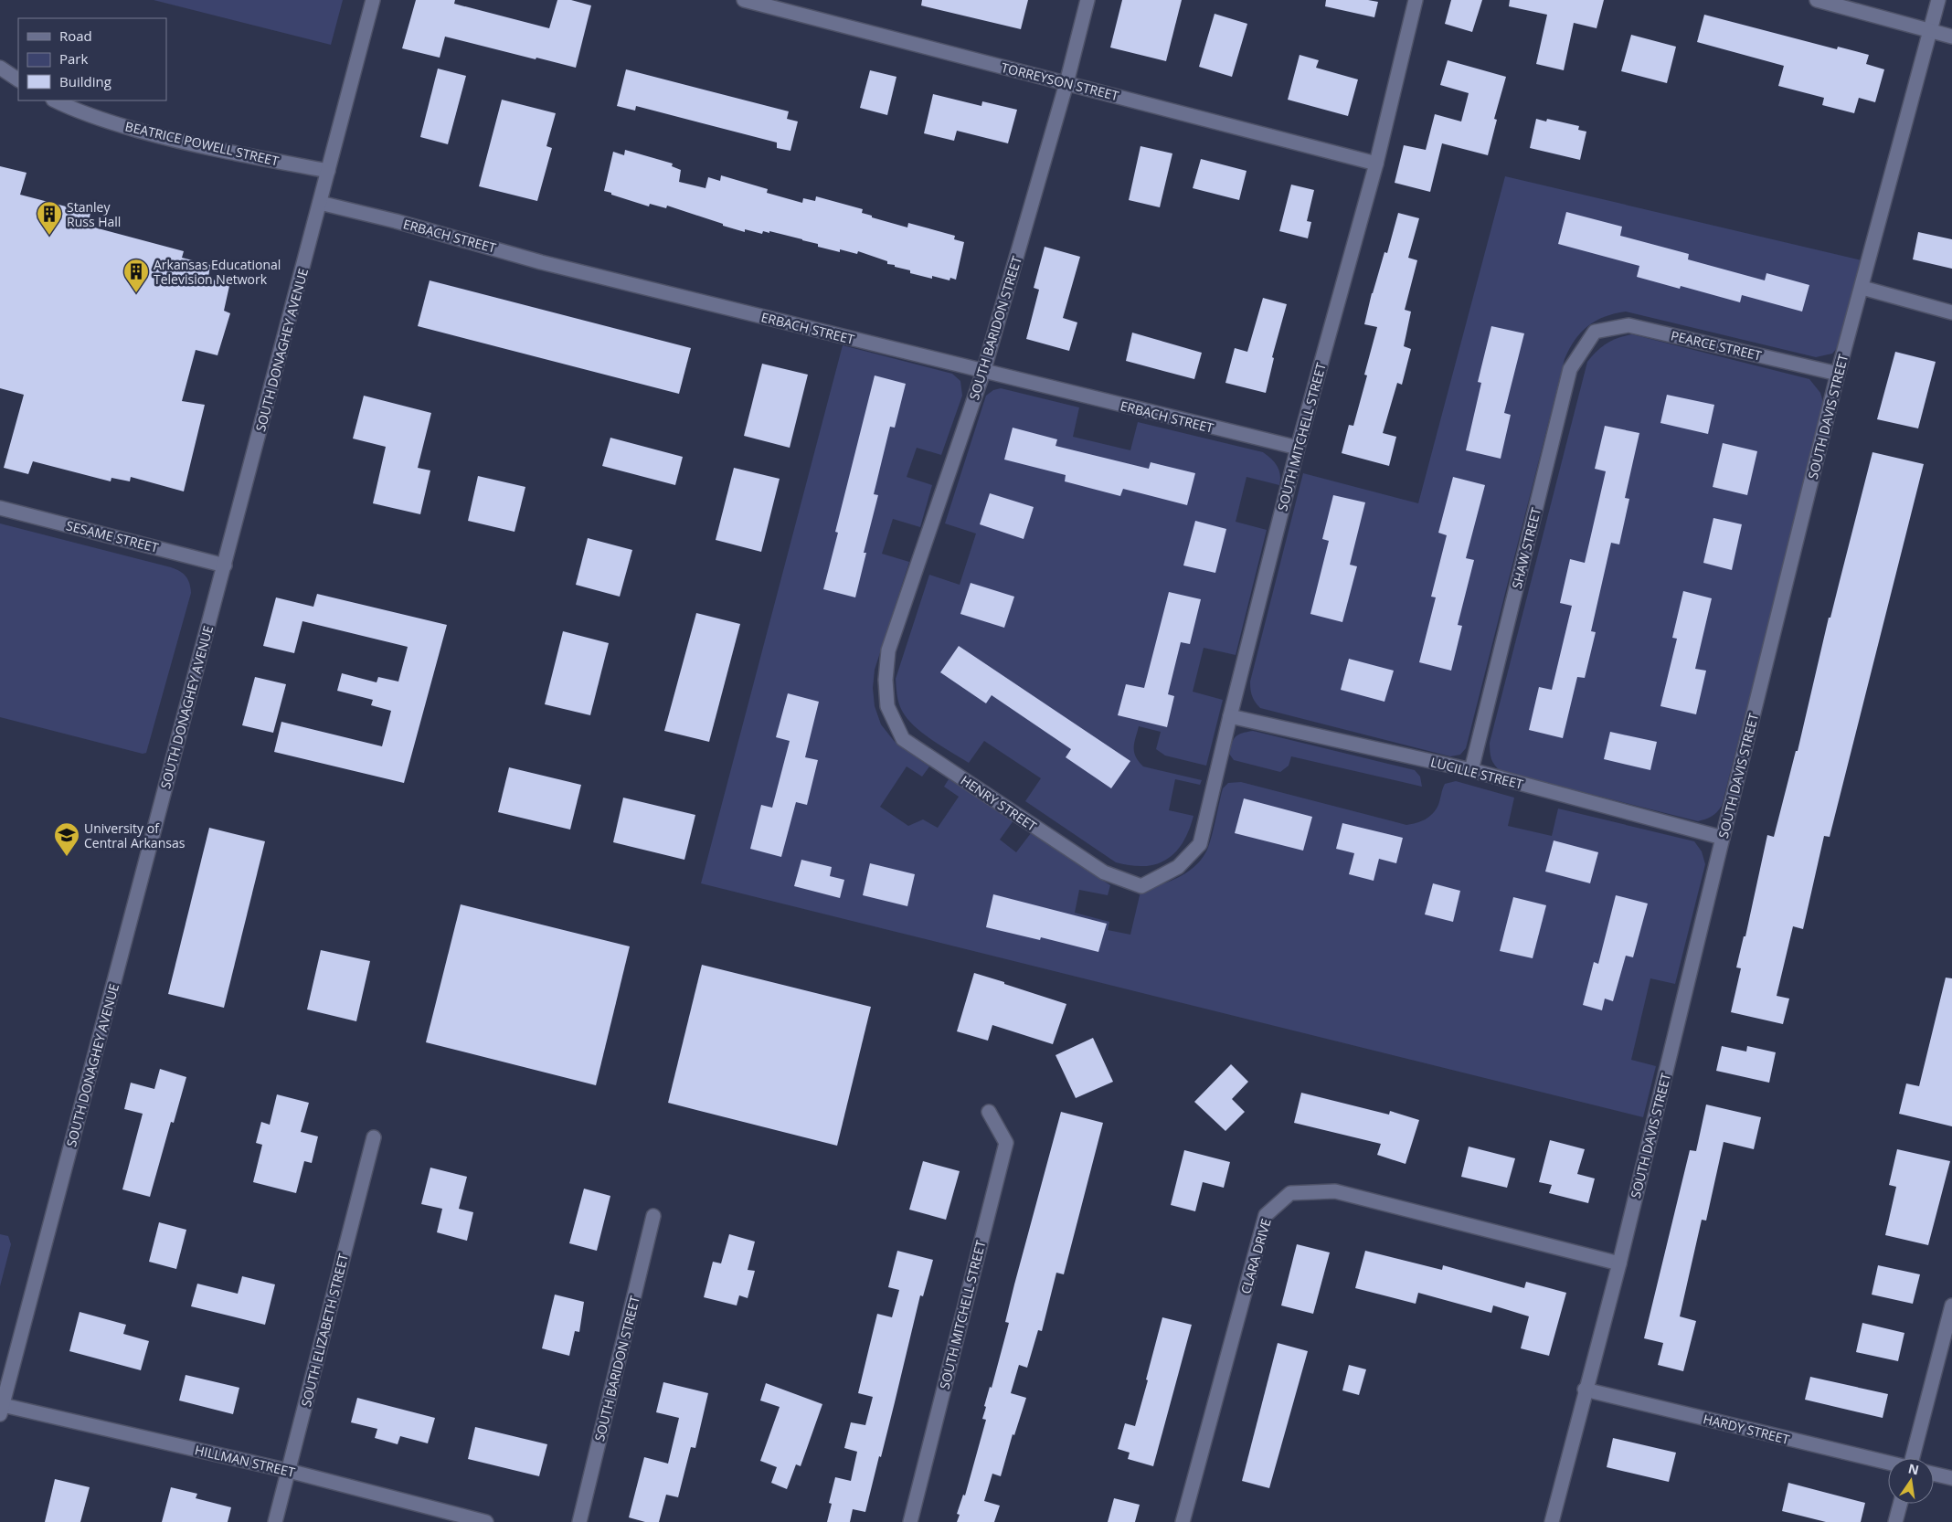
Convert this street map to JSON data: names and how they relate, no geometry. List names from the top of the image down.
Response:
{
  "streets": {
    "street": [
      "TORREYSON STREET",
      "BEATRICE POWELL STREET",
      "ERBACH STREET",
      "SOUTH BARIDON STREET",
      "PEARCE STREET",
      "SOUTH DONAGHEY AVENUE",
      "SOUTH DAVIS STREET",
      "SOUTH MITCHELL STREET",
      "SESAME STREET",
      "SHAW STREET",
      "LUCILLE STREET",
      "HENRY STREET",
      "CLARA DRIVE",
      "SOUTH ELIZABETH STREET",
      "HARDY STREET",
      "HILLMAN STREET"
    ]
  },
  "crossings": [
    ["TORREYSON STREET", "SOUTH BARIDON STREET"],
    ["TORREYSON STREET", "SOUTH MITCHELL STREET"],
    ["BEATRICE POWELL STREET", "SOUTH DONAGHEY AVENUE"],
    ["ERBACH STREET", "SOUTH BARIDON STREET"],
    ["ERBACH STREET", "SOUTH DONAGHEY AVENUE"],
    ["ERBACH STREET", "SOUTH MITCHELL STREET"],
    ["SOUTH BARIDON STREET", "HENRY STREET"],
    ["PEARCE STREET", "SOUTH DAVIS STREET"],
    ["PEARCE STREET", "SHAW STREET"],
    ["SOUTH DONAGHEY AVENUE", "SESAME STREET"],
    ["SOUTH DONAGHEY AVENUE", "HILLMAN STREET"],
    ["SOUTH DAVIS STREET", "LUCILLE STREET"],
    ["SOUTH DAVIS STREET", "CLARA DRIVE"],
    ["SOUTH DAVIS STREET", "HARDY STREET"],
    ["SOUTH MITCHELL STREET", "LUCILLE STREET"],
    ["SOUTH MITCHELL STREET", "HENRY STREET"],
    ["SHAW STREET", "LUCILLE STREET"],
    ["SOUTH ELIZABETH STREET", "HILLMAN STREET"]
  ],
  "places": {
    "building": ["Stanley Russ Hall", "Arkansas Educational Television Network"],
    "school or university": ["University of Central Arkansas"]
  },
  "legend": ["Road", "Park", "Building"],
  "north": "top"
}
